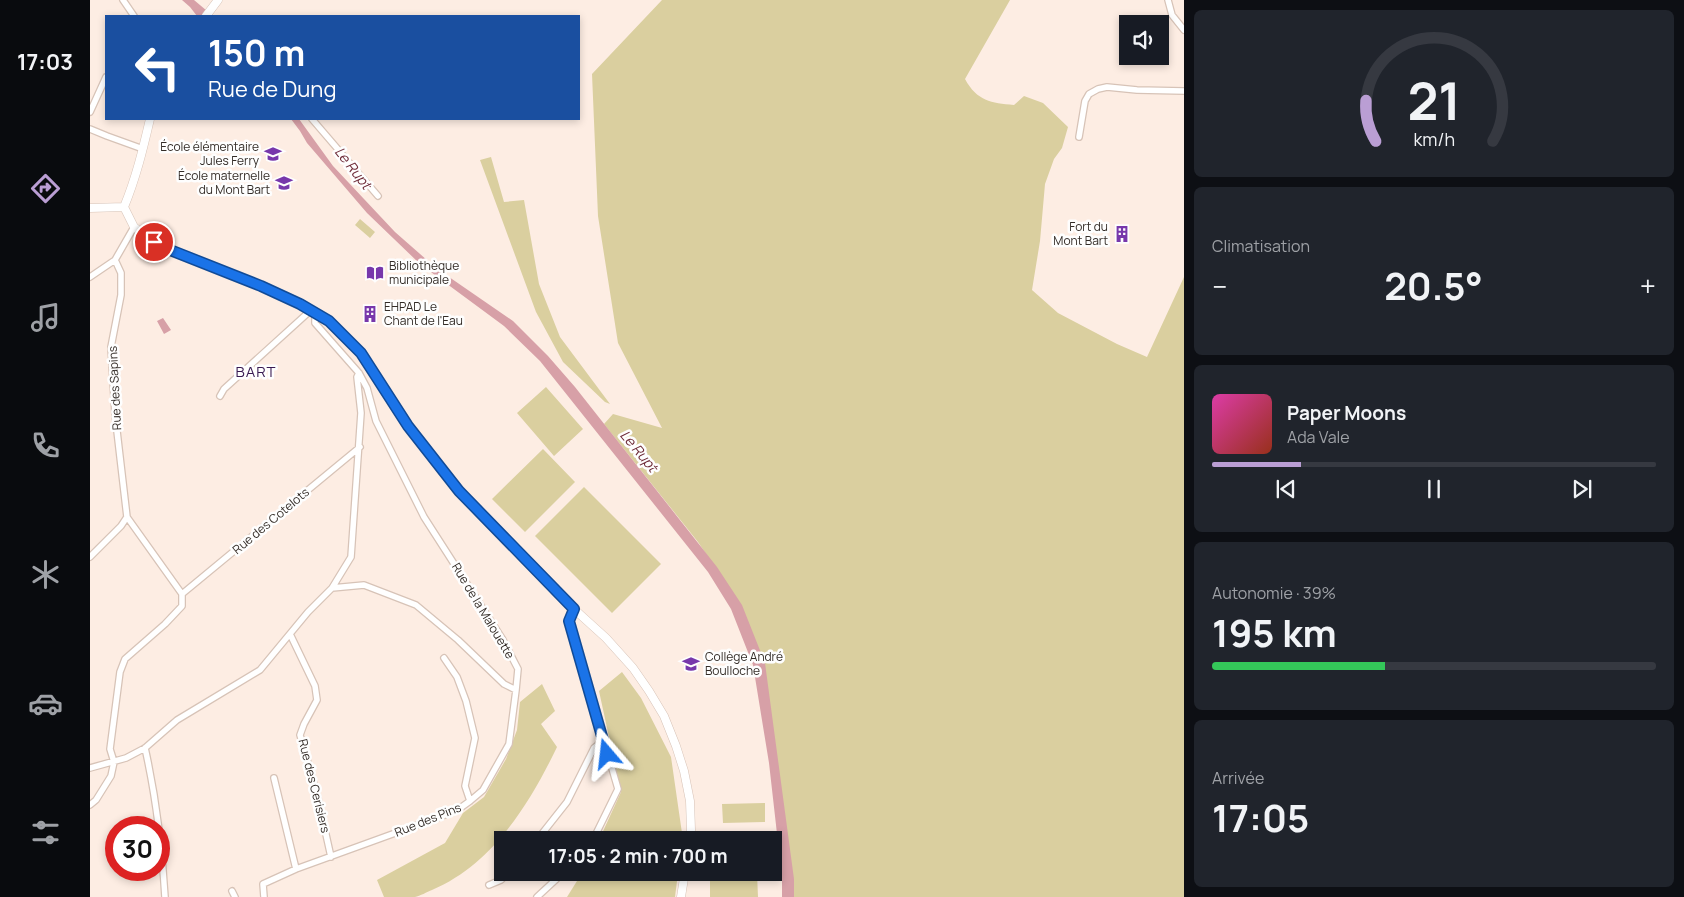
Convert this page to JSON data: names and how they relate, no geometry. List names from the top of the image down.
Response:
{
  "streets": {
    "street": [
      "Rue des Sapins",
      "Rue des Cotelots",
      "Rue de la Malouette",
      "Rue des Cerisiers",
      "Rue des Pins"
    ]
  },
  "crossings": [
    ["Rue des Sapins", "Rue des Cotelots"],
    ["Rue de la Malouette", "Rue des Pins"],
    ["Rue des Cerisiers", "Rue des Pins"]
  ],
  "districts": ["BART"],
  "water": ["Le Rupt"],
  "places": {
    "school or university": ["École élémentaire Jules Ferry", "École maternelle du Mont Bart", "Collège André Boulloche"],
    "building": ["Fort du Mont Bart", "EHPAD Le Chant de l'Eau"],
    "library": ["Bibliothèque municipale"]
  },
  "page": {
    "tabs": "17:03",
    "turn": ["150 m", "Rue de Dung"],
    "tile": [
      "Climatisation",
      ["Autonomie · 39%", "195 km"],
      ["Arrivée", "17:05"]
    ],
    "heat": ["−", "20.5°", "+"],
    "song": ["Paper Moons", "Ada Vale"],
    "limit": "30",
    "trip": "17:05 · 2 min · 700 m",
    "gauge": ["21", "km/h"]
  }
}
